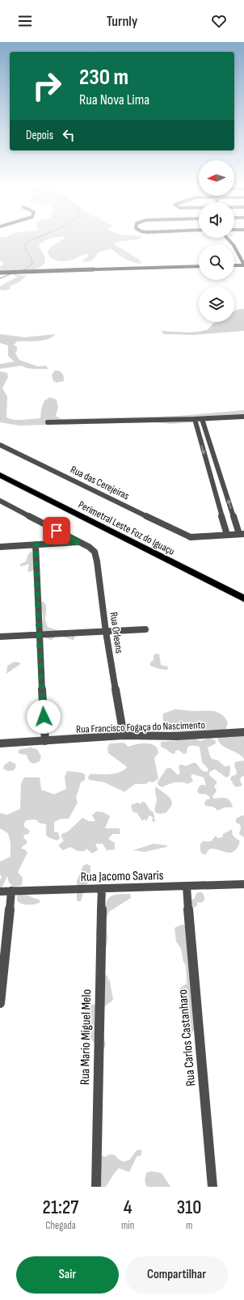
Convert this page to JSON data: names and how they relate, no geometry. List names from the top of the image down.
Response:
{
  "streets": {
    "highway": ["Perimetral Leste Foz do Iguaçu"],
    "street": [
      "Rua das Cerejeiras",
      "Rua Orleans",
      "Rua Francisco Fogaça do Nascimento",
      "Rua Jacomo Savaris",
      "Rua Mario Miguel Melo",
      "Rua Carlos Castanharo"
    ]
  },
  "crossings": [
    ["Rua Orleans", "Rua Francisco Fogaça do Nascimento"],
    ["Rua Jacomo Savaris", "Rua Mario Miguel Melo"],
    ["Rua Jacomo Savaris", "Rua Carlos Castanharo"]
  ],
  "north": "left",
  "page": {
    "header": "Turnly",
    "turn": ["230 m", "Rua Nova Lima"],
    "then": "Depois",
    "eta": [
      "21:27",
      "Chegada",
      "4",
      "min",
      "310",
      "m"
    ],
    "buttons": ["Sair", "Compartilhar"]
  }
}
